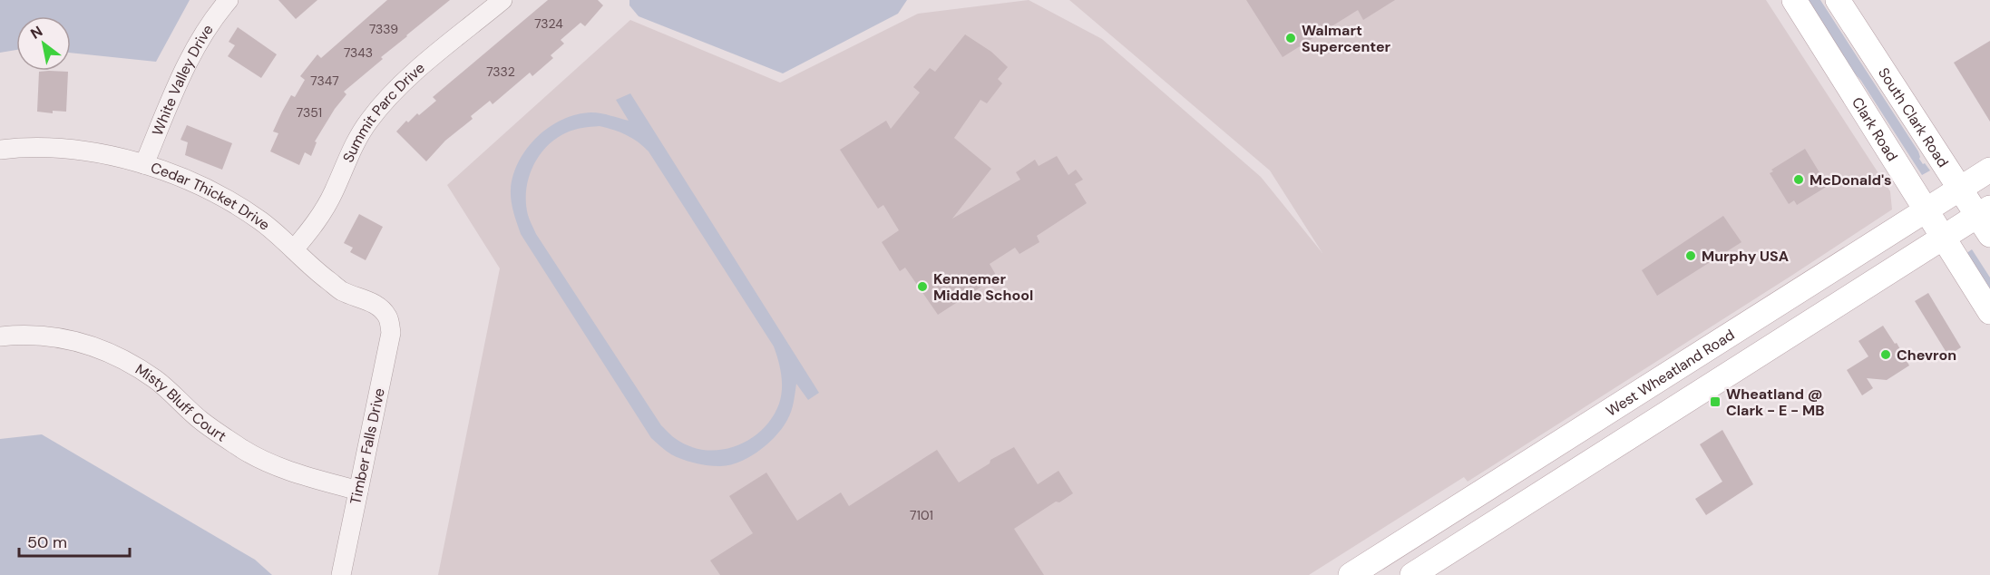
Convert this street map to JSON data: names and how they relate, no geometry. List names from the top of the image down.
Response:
{
  "streets": {
    "main road": ["South Clark Road", "Clark Road", "West Wheatland Road"],
    "street": [
      "White Valley Drive",
      "Summit Parc Drive",
      "Cedar Thicket Drive",
      "Misty Bluff Court",
      "Timber Falls Drive"
    ]
  },
  "crossings": [
    ["White Valley Drive", "Cedar Thicket Drive"],
    ["Summit Parc Drive", "Cedar Thicket Drive"],
    ["South Clark Road", "West Wheatland Road"],
    ["Clark Road", "West Wheatland Road"],
    ["Cedar Thicket Drive", "Timber Falls Drive"],
    ["Misty Bluff Court", "Timber Falls Drive"]
  ],
  "places": {
    "other": [
      "Walmart Supercenter",
      "McDonald's",
      "Murphy USA",
      "Kennemer Middle School",
      "Chevron"
    ],
    "transit": ["Wheatland @ Clark - E - MB"]
  },
  "house_numbers": [
    "7324",
    "7339",
    "7343",
    "7332",
    "7347",
    "7351",
    "7101"
  ],
  "scale_bar": "50 m",
  "north": "top left"
}
